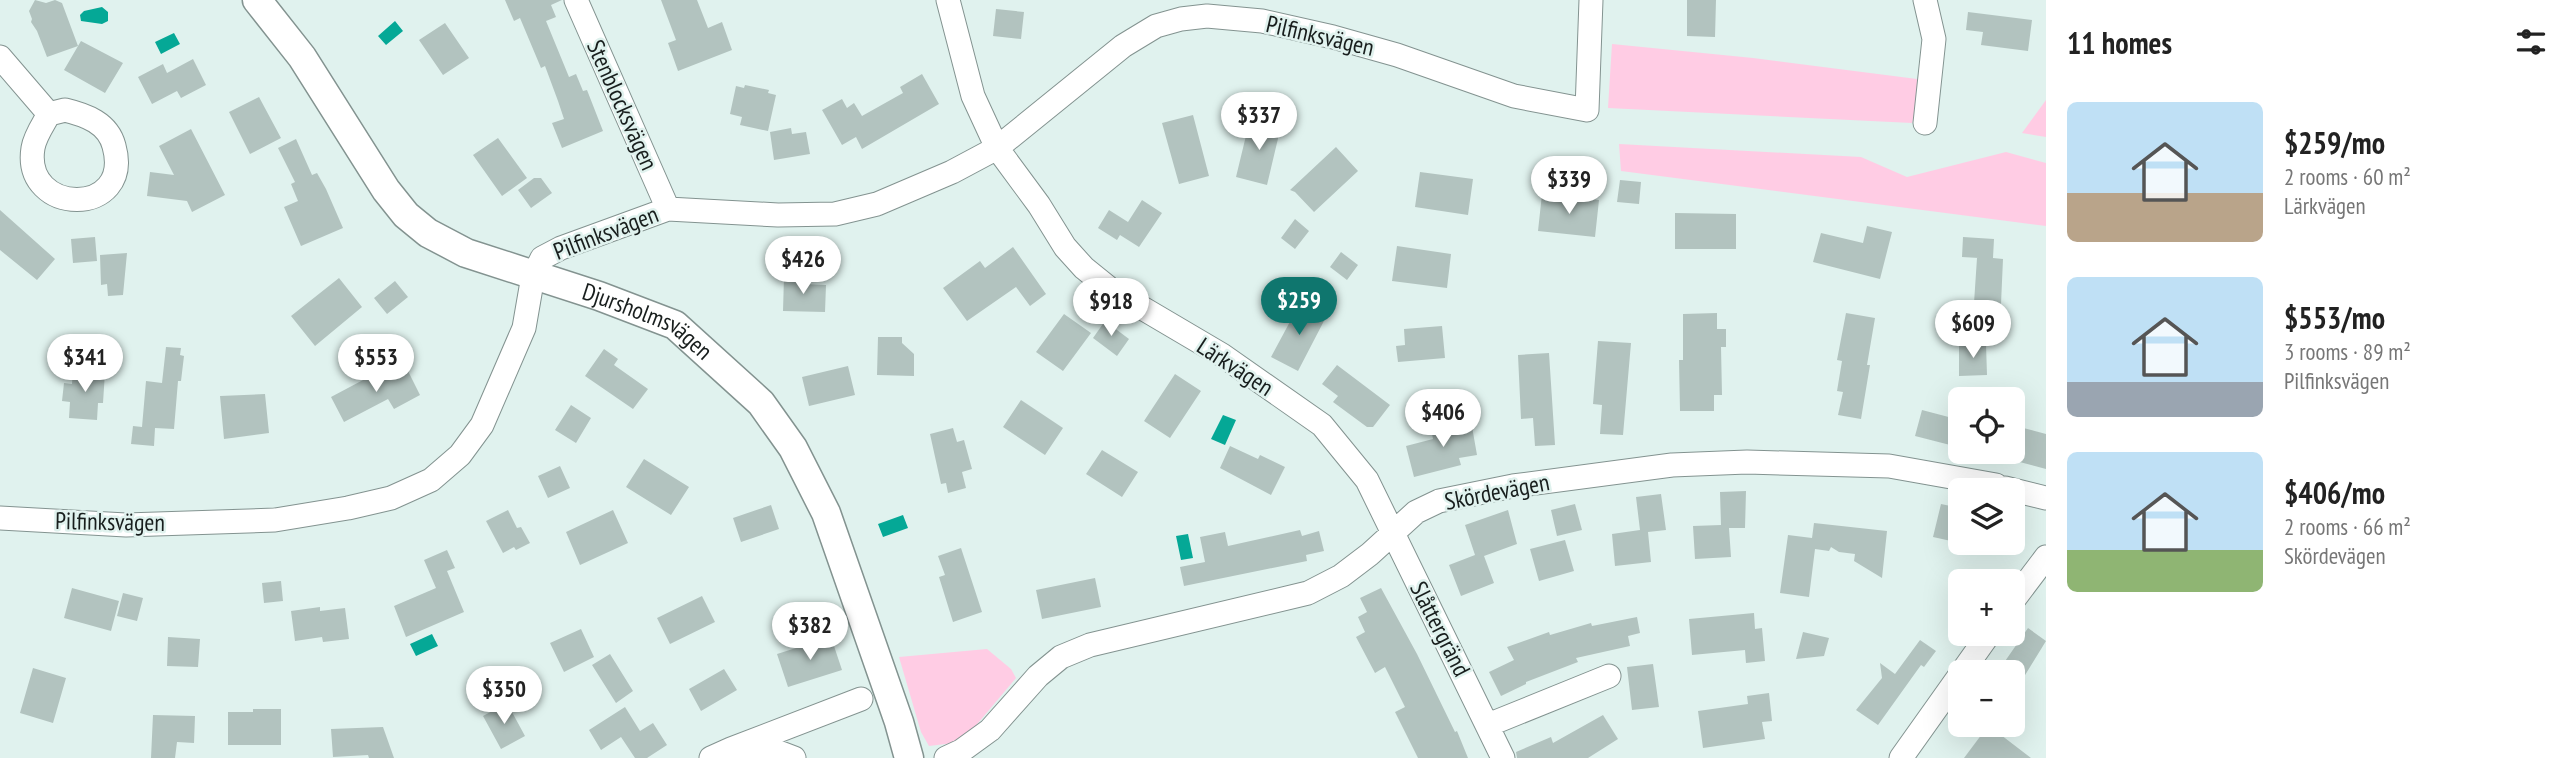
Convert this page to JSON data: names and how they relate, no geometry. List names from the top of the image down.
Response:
{
  "streets": {
    "street": [
      "Pilfinksvägen",
      "Stenblocksvägen",
      "Djursholmsvägen",
      "Lärkvägen",
      "Skördevägen",
      "Slåttergränd"
    ]
  },
  "crossings": [
    ["Pilfinksvägen", "Stenblocksvägen"],
    ["Pilfinksvägen", "Djursholmsvägen"],
    ["Pilfinksvägen", "Lärkvägen"],
    ["Lärkvägen", "Skördevägen"],
    ["Lärkvägen", "Slåttergränd"],
    ["Skördevägen", "Slåttergränd"]
  ],
  "page": {
    "heading": "11 homes",
    "list": [
      {
        "name": "$259/mo",
        "note": "2 rooms · 60 m² · Lärkvägen"
      },
      {
        "name": "$553/mo",
        "note": "3 rooms · 89 m² · Pilfinksvägen"
      },
      {
        "name": "$406/mo",
        "note": "2 rooms · 66 m² · Skördevägen"
      }
    ],
    "price": [
      "$337",
      "$339",
      "$426",
      "$259",
      "$918",
      "$609",
      "$341",
      "$553",
      "$406",
      "$382",
      "$350"
    ],
    "map_buttons": ["+", "−"]
  }
}
